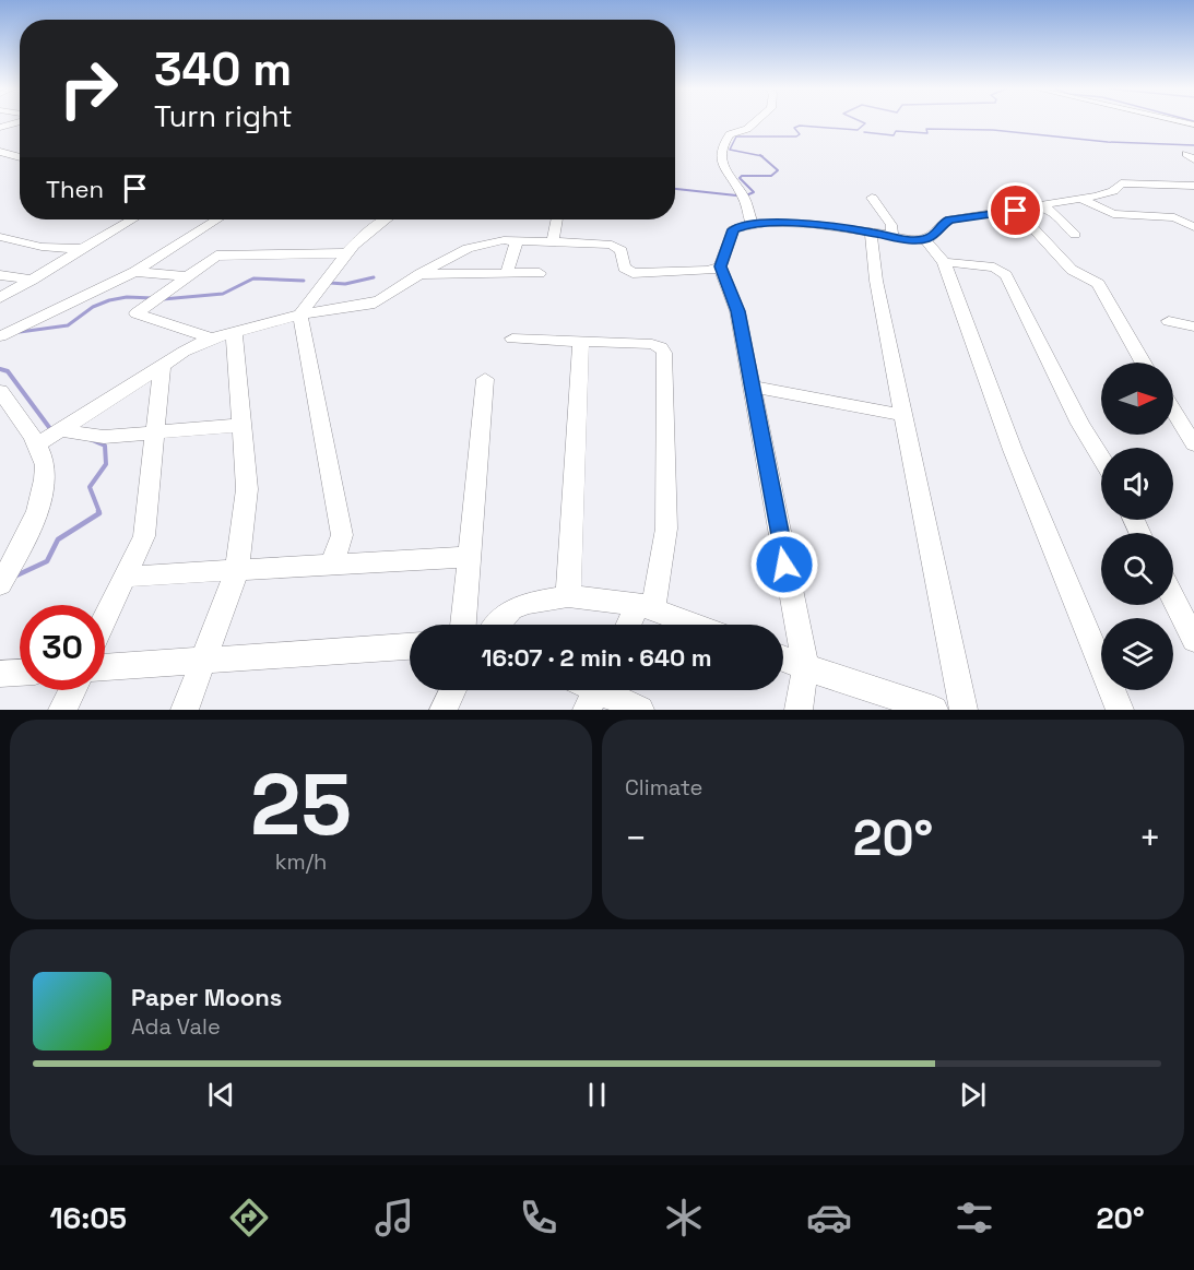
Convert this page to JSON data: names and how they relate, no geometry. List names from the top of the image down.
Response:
{
  "north": "right",
  "page": {
    "turn": ["340 m", "Turn right"],
    "then": "Then",
    "limit": "30",
    "trip": "16:07 · 2 min · 640 m",
    "tile": [
      ["25", "km/h"],
      "Climate"
    ],
    "heat": ["−", "20°", "+"],
    "song": ["Paper Moons", "Ada Vale"],
    "tabs": ["16:05", "20°"]
  }
}
